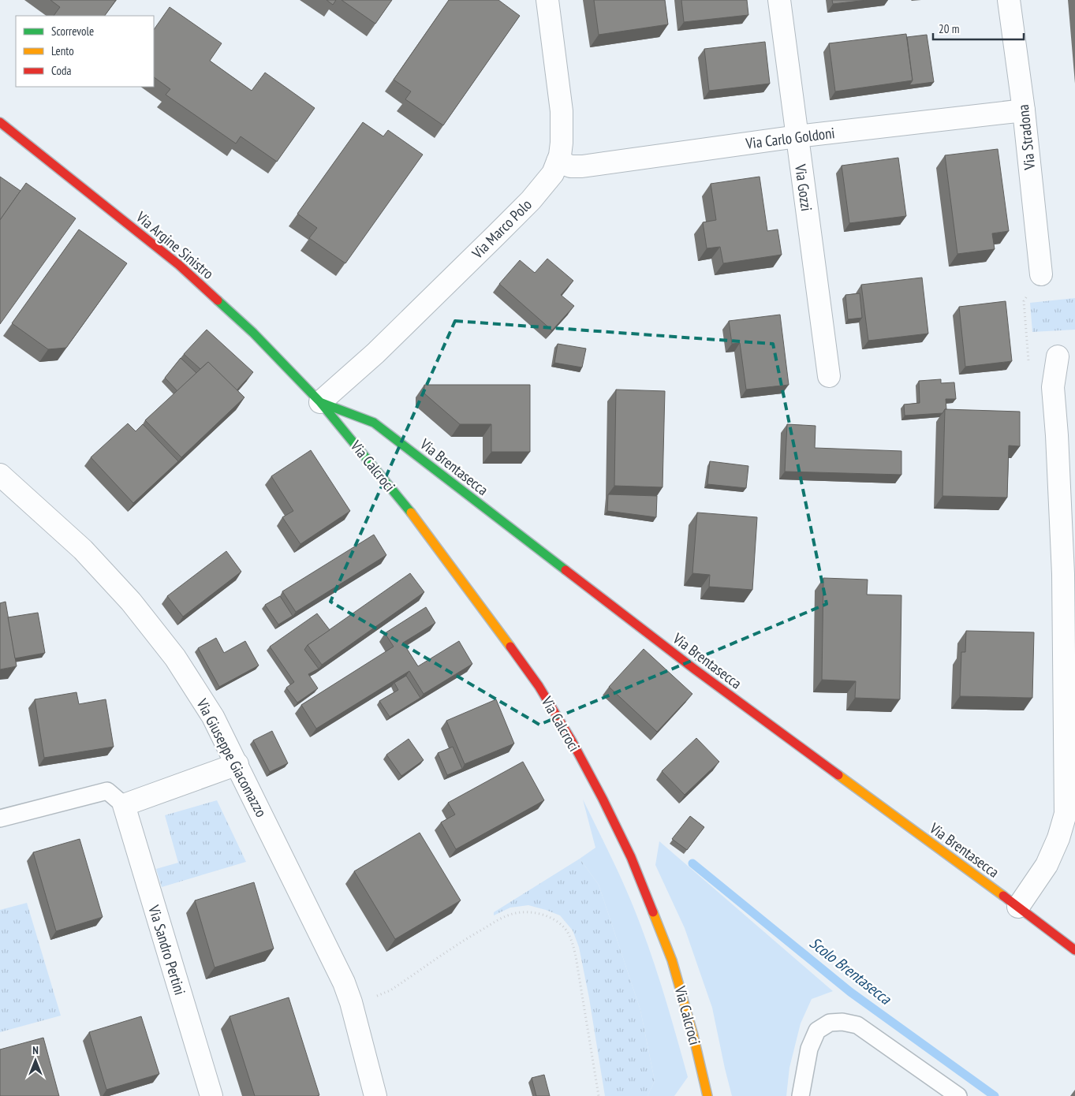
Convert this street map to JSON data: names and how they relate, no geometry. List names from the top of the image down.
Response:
{
  "streets": {
    "main road": ["Via Argine Sinistro", "Via Calcroci", "Via Brentasecca"],
    "street": [
      "Via Stradona",
      "Via Carlo Goldoni",
      "Via Gozzi",
      "Via Marco Polo",
      "Via Giuseppe Giacomazzo",
      "Via Sandro Pertini"
    ]
  },
  "crossings": [
    ["Via Stradona", "Via Carlo Goldoni"],
    ["Via Carlo Goldoni", "Via Gozzi"],
    ["Via Carlo Goldoni", "Via Marco Polo"],
    ["Via Marco Polo", "Via Argine Sinistro"],
    ["Via Marco Polo", "Via Calcroci"],
    ["Via Marco Polo", "Via Brentasecca"],
    ["Via Argine Sinistro", "Via Calcroci"],
    ["Via Argine Sinistro", "Via Brentasecca"],
    ["Via Calcroci", "Via Brentasecca"]
  ],
  "water": ["Scolo Brentasecca"],
  "legend": ["Scorrevole", "Lento", "Coda"],
  "scale_bar": "20 m",
  "north": "top"
}
